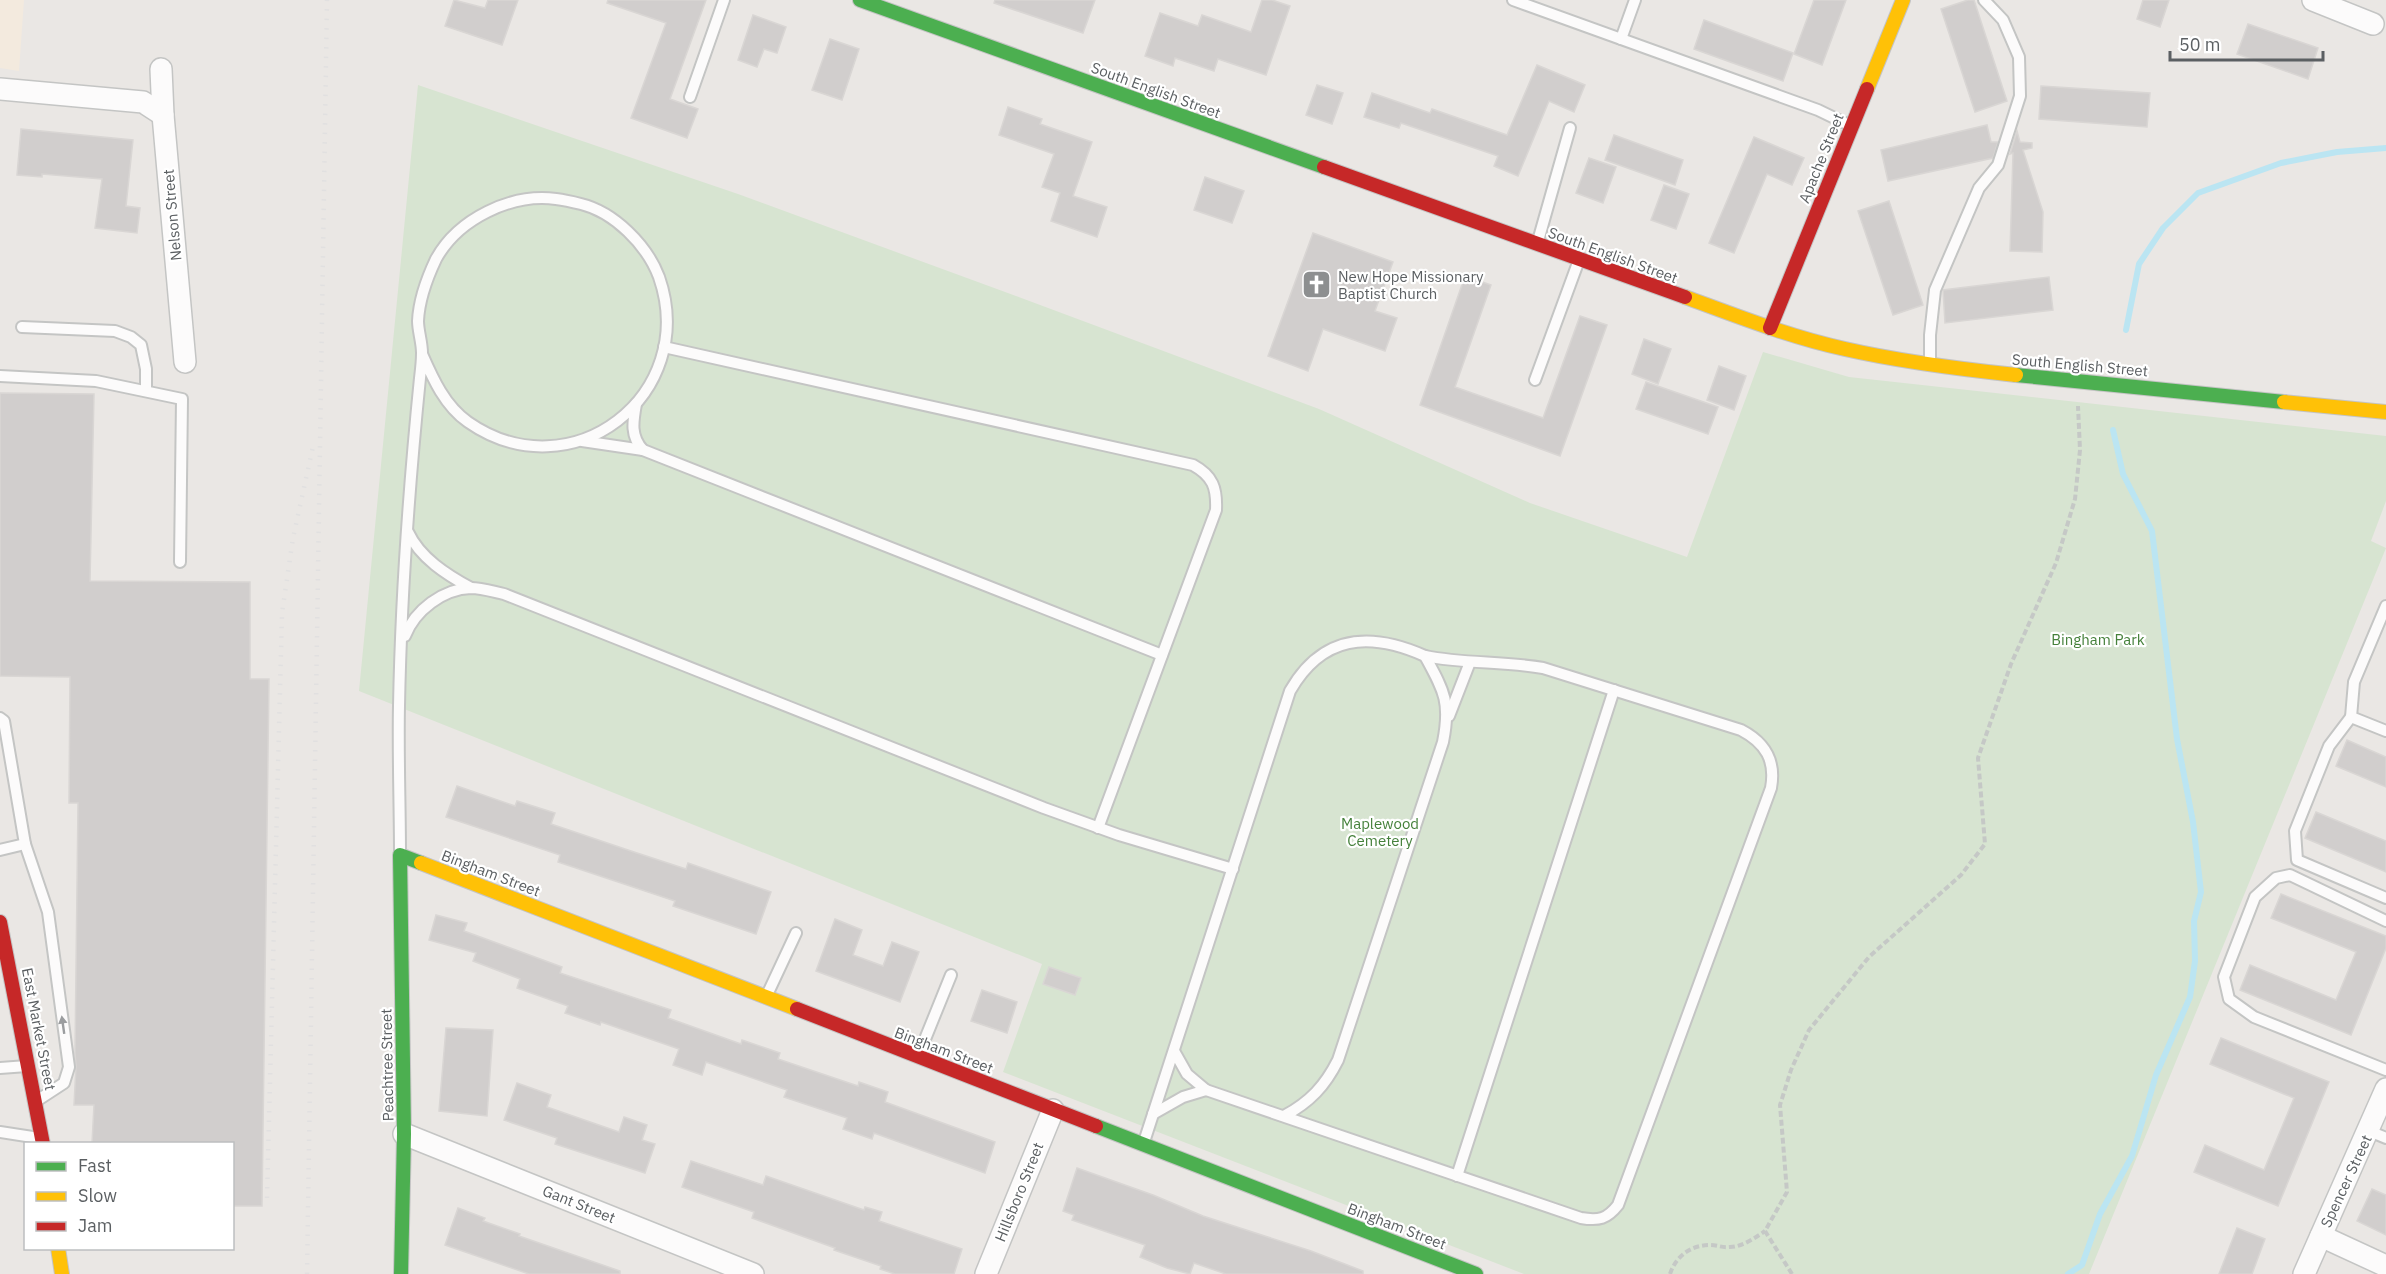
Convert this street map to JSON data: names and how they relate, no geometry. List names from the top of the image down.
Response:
{
  "streets": {
    "street": [
      "South English Street",
      "Apache Street",
      "Nelson Street",
      "Bingham Street",
      "East Market Street",
      "Peachtree Street",
      "Spencer Street",
      "Hillsboro Street",
      "Gant Street"
    ]
  },
  "crossings": [
    ["South English Street", "Apache Street"],
    ["Bingham Street", "Peachtree Street"],
    ["Bingham Street", "Hillsboro Street"],
    ["Peachtree Street", "Gant Street"]
  ],
  "parks": ["Bingham Park", "Maplewood Cemetery"],
  "places": {
    "church": ["New Hope Missionary Baptist Church"]
  },
  "legend": ["Fast", "Slow", "Jam"],
  "scale_bar": "50 m"
}
